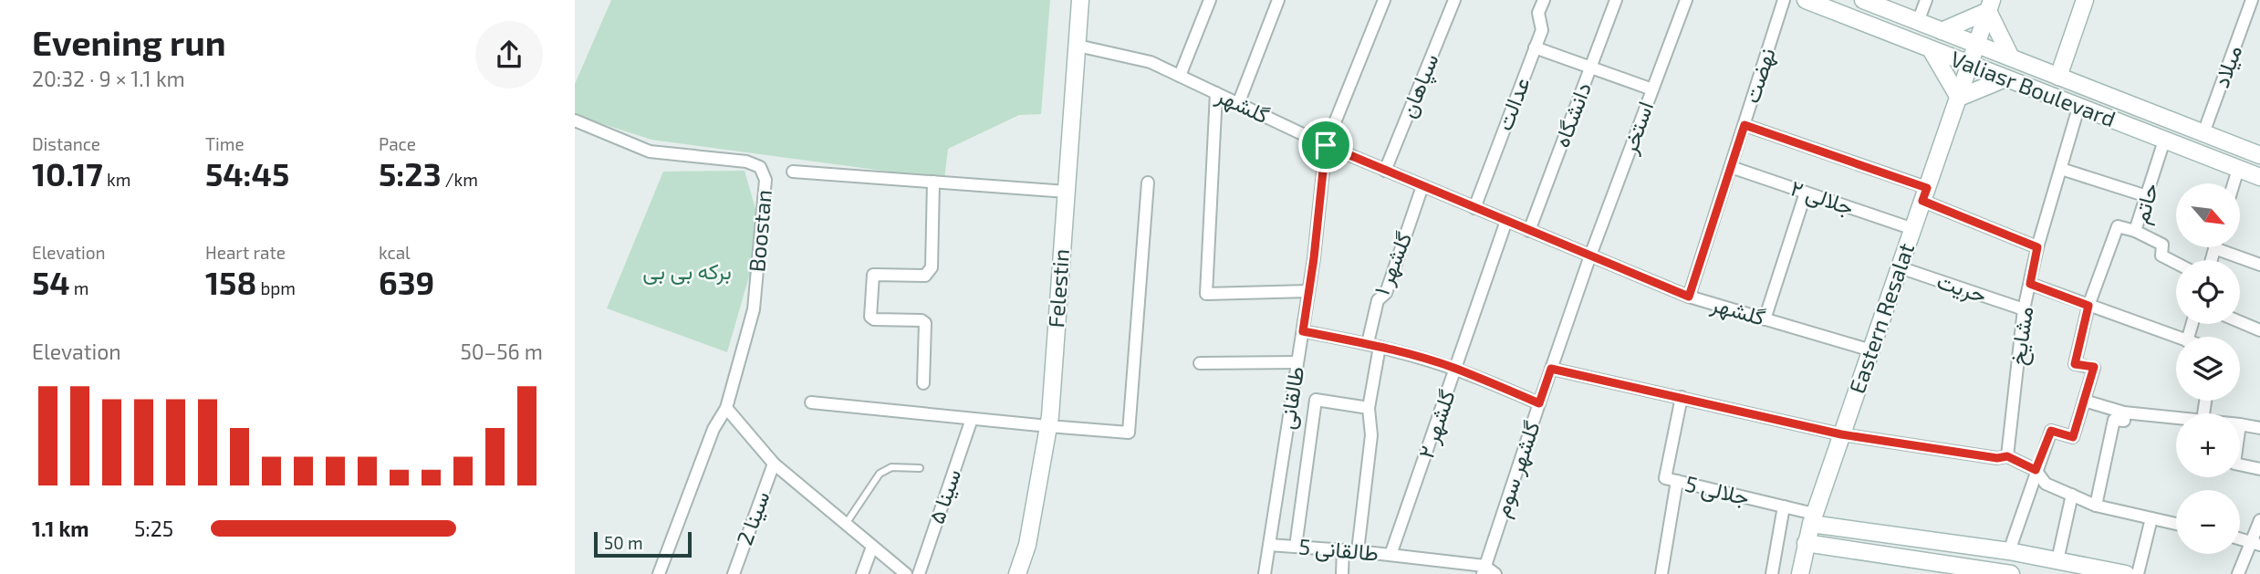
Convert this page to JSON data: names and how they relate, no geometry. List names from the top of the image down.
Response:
{
  "streets": {
    "main road": ["Valiasr Boulevard", "Felestin", "Eastern Resalat"],
    "street": [
      "میلاد",
      "نهضت",
      "سپاهان",
      "عدالت",
      "گلشهر",
      "دانشگاه",
      "استخر",
      "جلالی ۲",
      "حاتم",
      "Boostan",
      "گلشهر ۱",
      "حریت",
      "مشایخ",
      "طالقانی",
      "گلشهر ۲",
      "گلشهر سوم",
      "جلالی 5",
      "سینا ۵",
      "سینا 2",
      "طالقانی 5"
    ]
  },
  "crossings": [
    ["میلاد", "Valiasr Boulevard"],
    ["نهضت", "گلشهر"],
    ["نهضت", "جلالی ۲"],
    ["سپاهان", "گلشهر"],
    ["Valiasr Boulevard", "حاتم"],
    ["Valiasr Boulevard", "Eastern Resalat"],
    ["Valiasr Boulevard", "مشایخ"],
    ["عدالت", "گلشهر"],
    ["گلشهر", "دانشگاه"],
    ["گلشهر", "استخر"],
    ["گلشهر", "گلشهر ۱"],
    ["گلشهر", "Felestin"],
    ["گلشهر", "Eastern Resalat"],
    ["گلشهر", "طالقانی"],
    ["گلشهر", "گلشهر ۲"],
    ["گلشهر", "گلشهر سوم"],
    ["استخر", "گلشهر سوم"],
    ["جلالی ۲", "Eastern Resalat"],
    ["گلشهر ۱", "طالقانی 5"],
    ["حریت", "Eastern Resalat"],
    ["حریت", "مشایخ"],
    ["Eastern Resalat", "جلالی 5"],
    ["طالقانی", "طالقانی 5"],
    ["گلشهر ۲", "طالقانی 5"],
    ["گلشهر سوم", "طالقانی 5"]
  ],
  "parks": ["برکه بی بی"],
  "scale_bar": "50 m",
  "north": "bottom right",
  "page": {
    "heading": ["Evening run", "20:32 · 9 × 1.1 km"],
    "stats": [
      ["Distance", "10.17 km"],
      ["Time", "54:45"],
      ["Pace", "5:23 /km"],
      ["Elevation", "54 m"],
      ["Heart rate", "158 bpm"],
      ["kcal", "639"]
    ],
    "map_buttons": ["+", "−"],
    "chart": ["Elevation", "50–56 m"],
    "list": [
      {
        "name": "1.1 km",
        "note": "5:25"
      }
    ],
    "scale": "50 m"
  }
}
